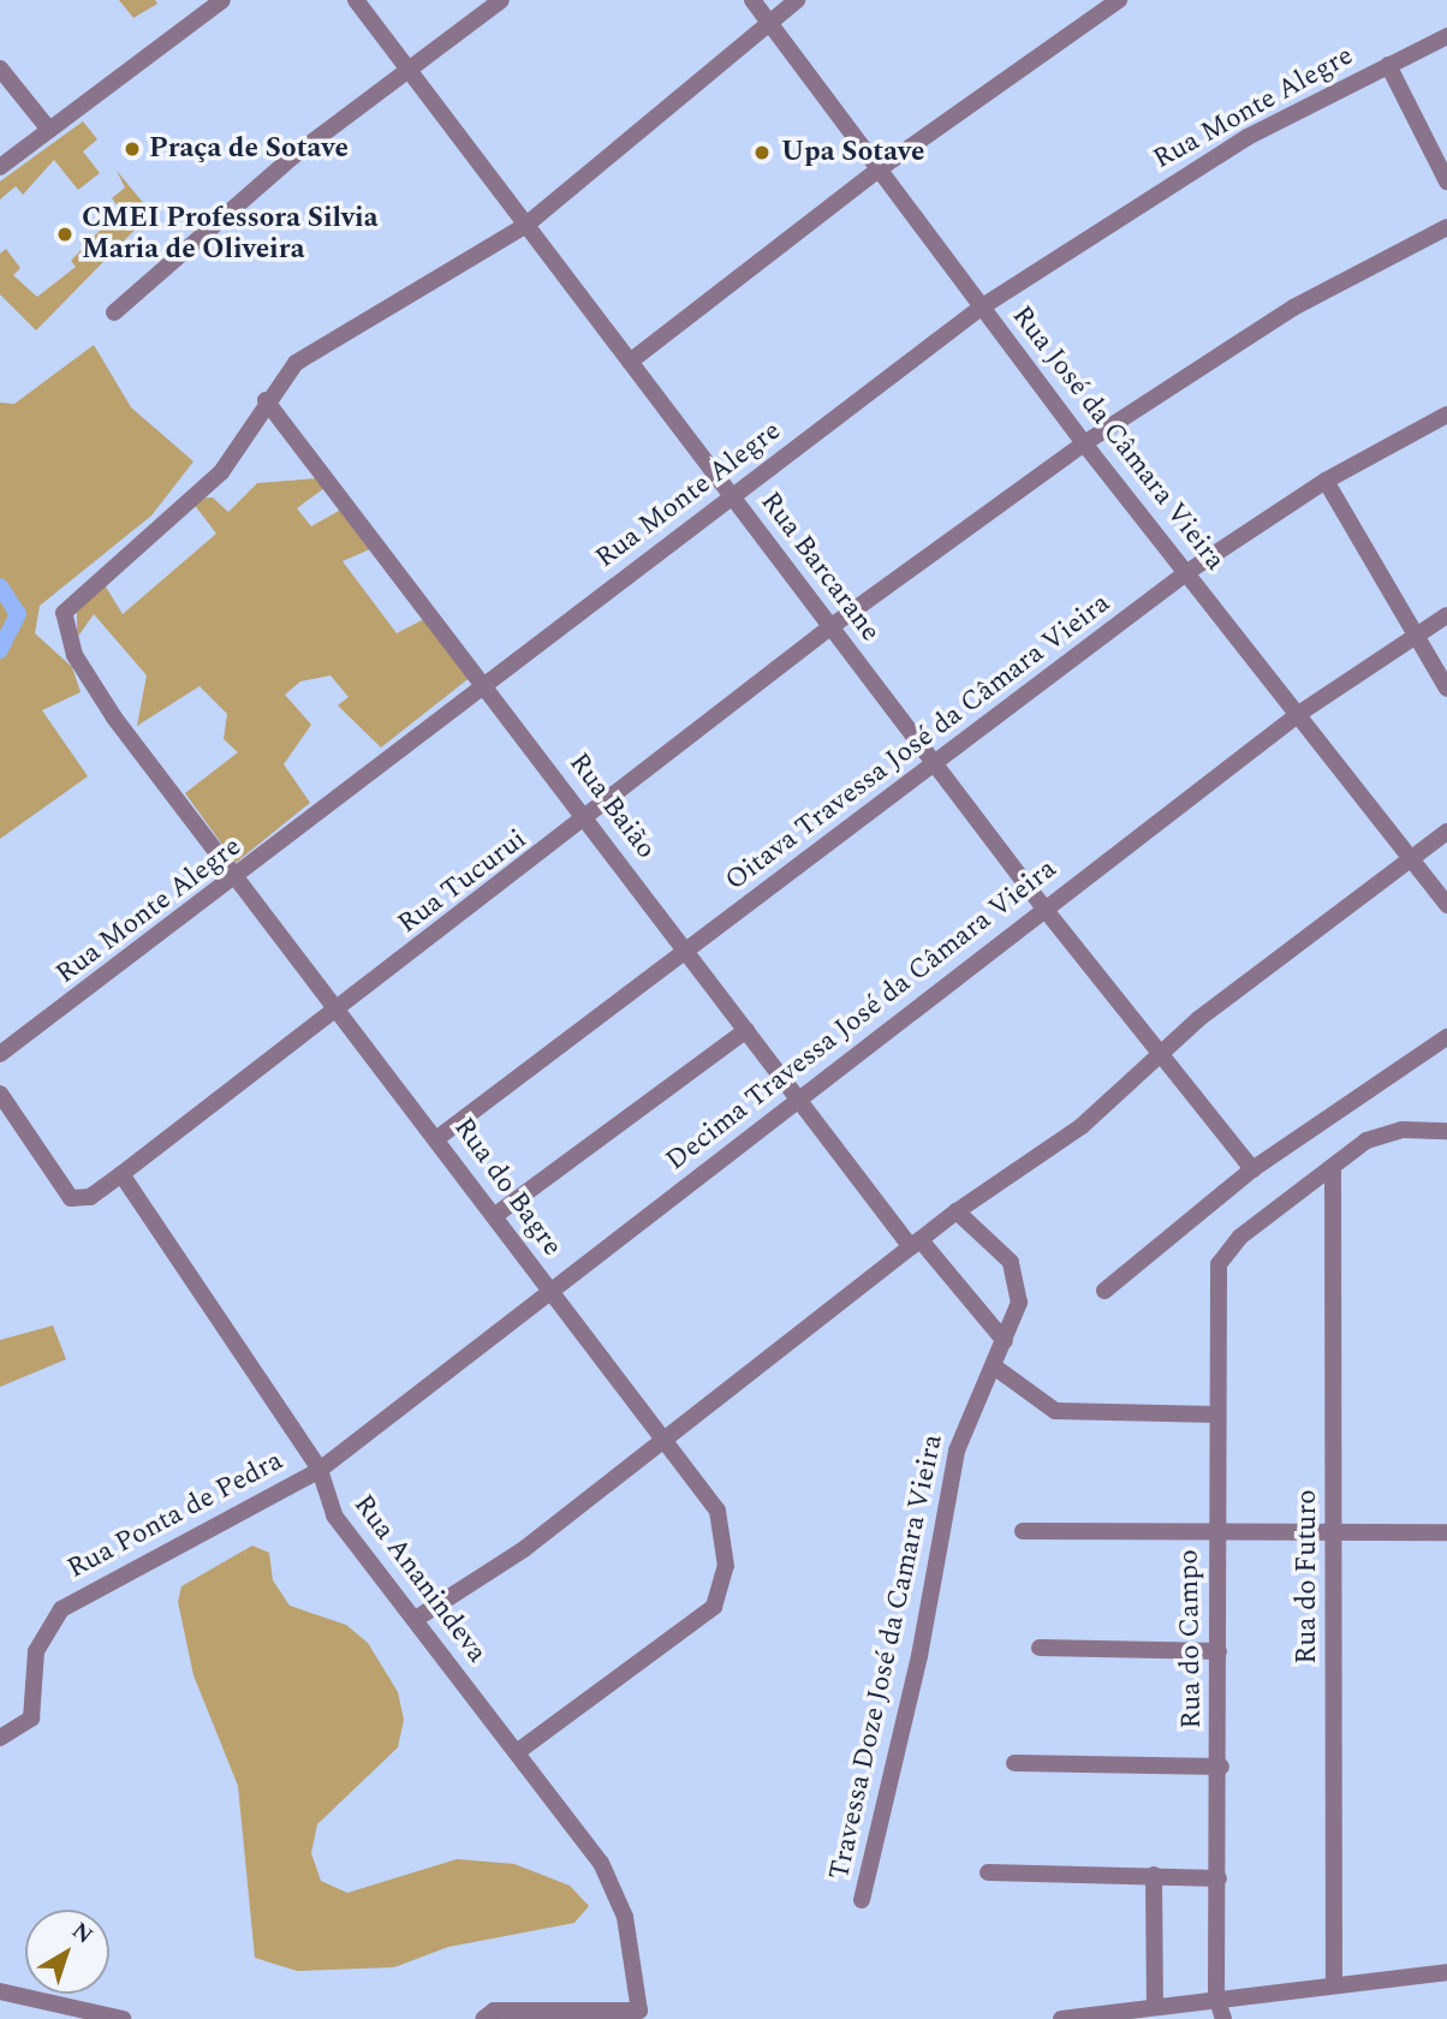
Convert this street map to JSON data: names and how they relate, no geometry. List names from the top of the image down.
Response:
{
  "streets": {
    "street": [
      "Rua Monte Alegre",
      "Rua José da Câmara Vieira",
      "Rua Barcarane",
      "Oitava Travessa José da Câmara Vieira",
      "Rua Baião",
      "Rua Tucurui",
      "Decima Travessa José da Câmara Vieira",
      "Rua do Bagre",
      "Rua Ponta de Pedra",
      "Rua do Futuro",
      "Rua Ananindeva",
      "Rua do Campo",
      "Travessa Doze José da Camara Vieira"
    ]
  },
  "crossings": [
    ["Rua Monte Alegre", "Rua José da Câmara Vieira"],
    ["Rua Monte Alegre", "Rua Barcarane"],
    ["Rua Monte Alegre", "Rua Baião"],
    ["Rua Monte Alegre", "Rua do Bagre"],
    ["Rua José da Câmara Vieira", "Oitava Travessa José da Câmara Vieira"],
    ["Rua José da Câmara Vieira", "Rua Tucurui"],
    ["Rua José da Câmara Vieira", "Decima Travessa José da Câmara Vieira"],
    ["Rua Barcarane", "Oitava Travessa José da Câmara Vieira"],
    ["Rua Barcarane", "Rua Tucurui"],
    ["Rua Barcarane", "Decima Travessa José da Câmara Vieira"],
    ["Oitava Travessa José da Câmara Vieira", "Rua Baião"],
    ["Oitava Travessa José da Câmara Vieira", "Rua do Bagre"],
    ["Rua Baião", "Rua Tucurui"],
    ["Rua Baião", "Decima Travessa José da Câmara Vieira"],
    ["Rua Baião", "Rua do Bagre"],
    ["Rua Baião", "Travessa Doze José da Camara Vieira"],
    ["Rua Tucurui", "Rua do Bagre"],
    ["Rua Tucurui", "Rua Ananindeva"],
    ["Decima Travessa José da Câmara Vieira", "Rua do Bagre"],
    ["Decima Travessa José da Câmara Vieira", "Rua Ponta de Pedra"],
    ["Decima Travessa José da Câmara Vieira", "Rua Ananindeva"],
    ["Rua do Bagre", "Rua Ananindeva"],
    ["Rua Ponta de Pedra", "Rua Ananindeva"],
    ["Rua do Futuro", "Rua do Campo"]
  ],
  "places": ["Praça de Sotave", "Upa Sotave", "CMEI Professora Silvia Maria de Oliveira"],
  "north": "top right"
}
